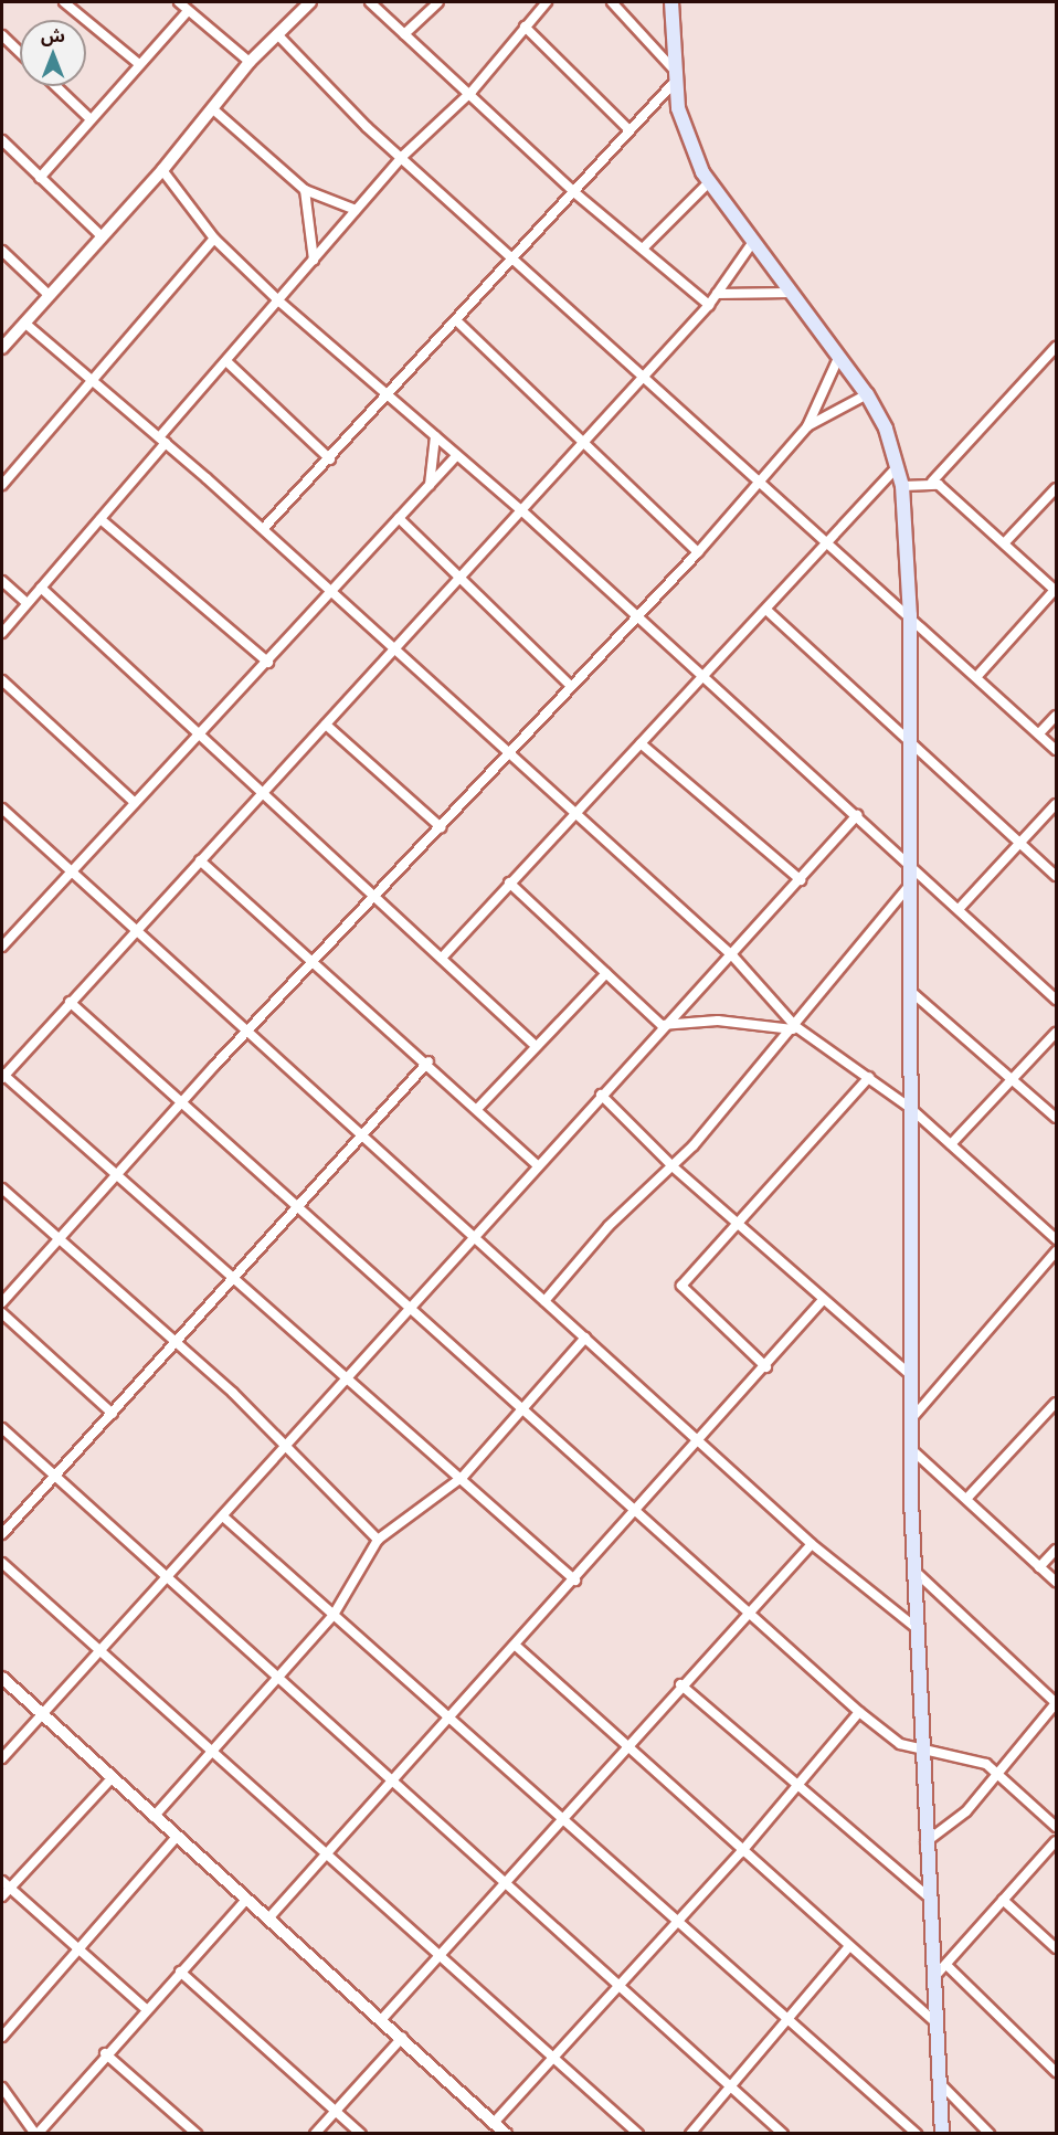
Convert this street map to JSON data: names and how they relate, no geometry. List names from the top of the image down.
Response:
{
  "north": "top"
}
